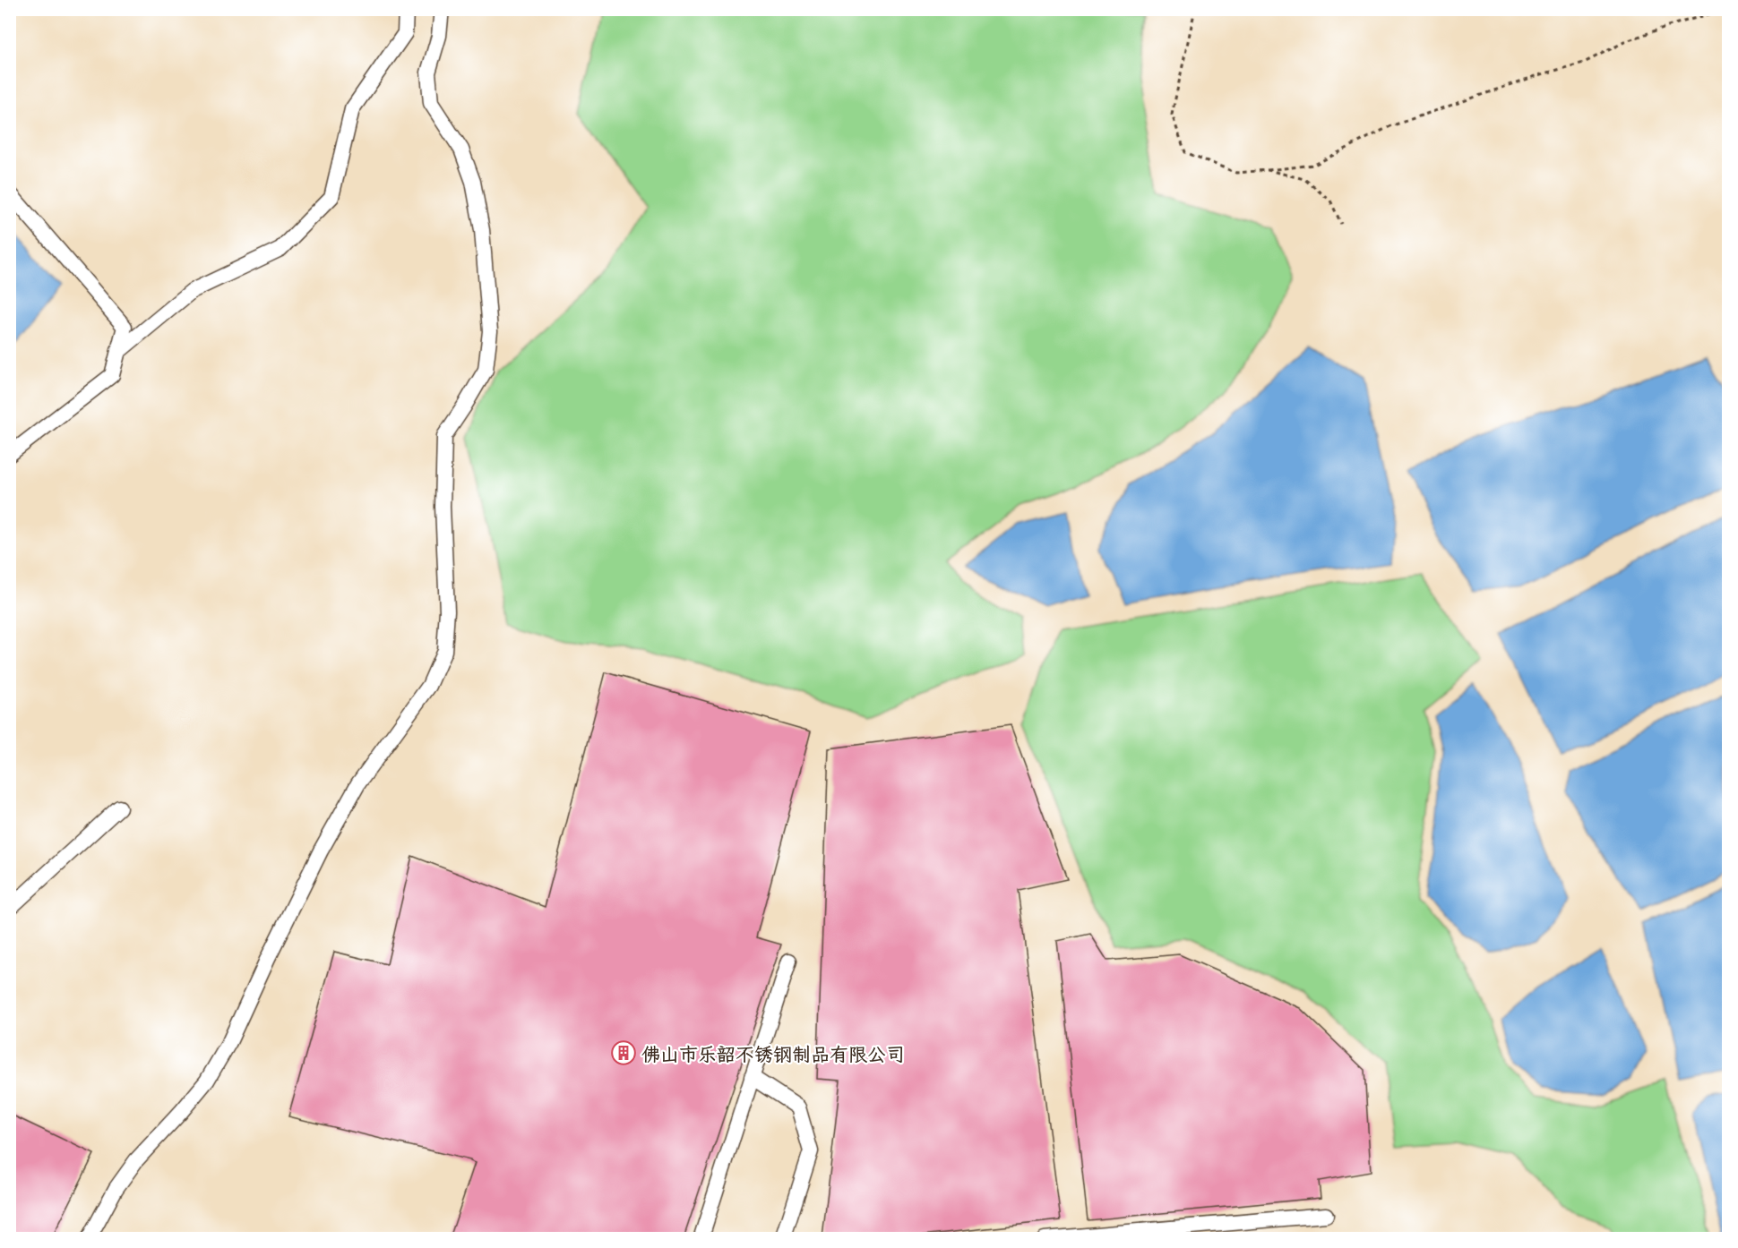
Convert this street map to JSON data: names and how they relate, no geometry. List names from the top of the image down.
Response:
{
  "places": {
    "building": ["佛山市乐韶不锈钢制品有限公司"]
  }
}
